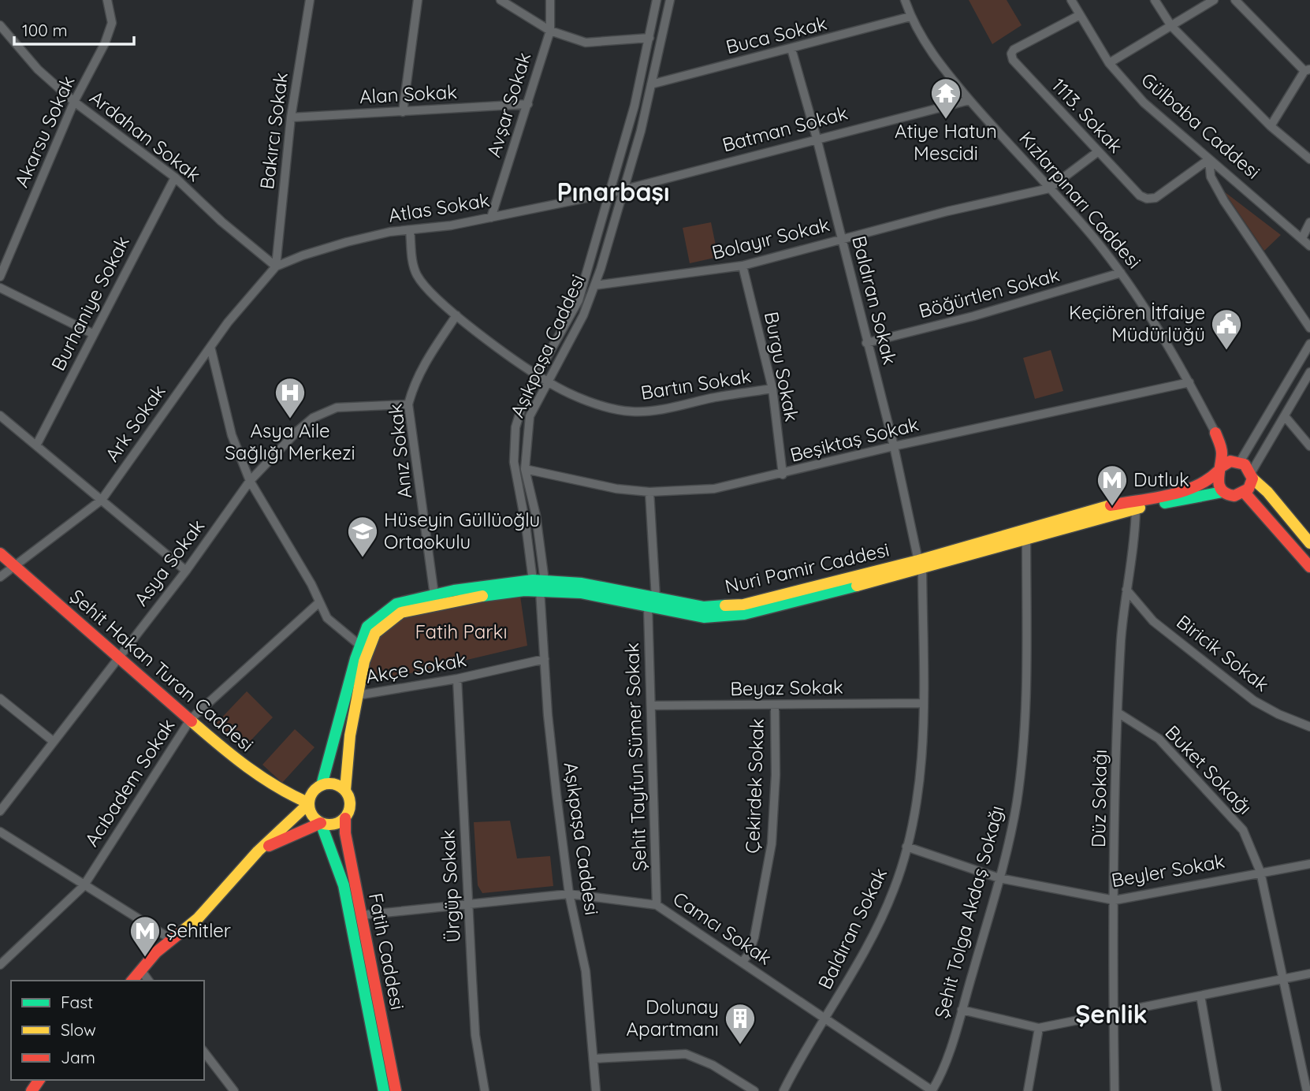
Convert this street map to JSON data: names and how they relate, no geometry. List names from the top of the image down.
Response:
{
  "streets": {
    "main road": ["Nuri Pamir Caddesi", "Şehit Hakan Turan Caddesi", "Fatih Caddesi"],
    "street": [
      "Buca Sokak",
      "Alan Sokak",
      "Avşar Sokak",
      "1113. Sokak",
      "Gülbaba Caddesi",
      "Batman Sokak",
      "Bakırcı Sokak",
      "Akarsu Sokak",
      "Ardahan Sokak",
      "Kızlarpınarı Caddesi",
      "Atlas Sokak",
      "Bolayır Sokak",
      "Böğürtlen Sokak",
      "Baldıran Sokak",
      "Burhaniye Sokak",
      "Aşıkpaşa Caddesi",
      "Burgu Sokak",
      "Bartın Sokak",
      "Ark Sokak",
      "Beşiktaş Sokak",
      "Anız Sokak",
      "Asya Sokak",
      "Biricik Sokak",
      "Akçe Sokak",
      "Beyaz Sokak",
      "Şehit Tayfun Sümer Sokak",
      "Buket Sokağı",
      "Acıbadem Sokak",
      "Çekirdek Sokak",
      "Düz Sokağı",
      "Beyler Sokak",
      "Ürgüp Sokak",
      "Şehit Tolga Akdaş Sokağı",
      "Camcı Sokak"
    ]
  },
  "crossings": [
    ["Buca Sokak", "Kızlarpınarı Caddesi"],
    ["Buca Sokak", "Baldıran Sokak"],
    ["Buca Sokak", "Aşıkpaşa Caddesi"],
    ["Alan Sokak", "Avşar Sokak"],
    ["Alan Sokak", "Bakırcı Sokak"],
    ["Avşar Sokak", "Atlas Sokak"],
    ["1113. Sokak", "Gülbaba Caddesi"],
    ["Batman Sokak", "Kızlarpınarı Caddesi"],
    ["Batman Sokak", "Atlas Sokak"],
    ["Batman Sokak", "Baldıran Sokak"],
    ["Batman Sokak", "Aşıkpaşa Caddesi"],
    ["Bakırcı Sokak", "Ardahan Sokak"],
    ["Bakırcı Sokak", "Atlas Sokak"],
    ["Bakırcı Sokak", "Ark Sokak"],
    ["Akarsu Sokak", "Ardahan Sokak"],
    ["Ardahan Sokak", "Atlas Sokak"],
    ["Ardahan Sokak", "Burhaniye Sokak"],
    ["Ardahan Sokak", "Ark Sokak"],
    ["Kızlarpınarı Caddesi", "Bolayır Sokak"],
    ["Kızlarpınarı Caddesi", "Böğürtlen Sokak"],
    ["Kızlarpınarı Caddesi", "Beşiktaş Sokak"],
    ["Atlas Sokak", "Aşıkpaşa Caddesi"],
    ["Atlas Sokak", "Bartın Sokak"],
    ["Atlas Sokak", "Ark Sokak"],
    ["Bolayır Sokak", "Baldıran Sokak"],
    ["Bolayır Sokak", "Aşıkpaşa Caddesi"],
    ["Bolayır Sokak", "Burgu Sokak"],
    ["Böğürtlen Sokak", "Baldıran Sokak"],
    ["Baldıran Sokak", "Beşiktaş Sokak"],
    ["Baldıran Sokak", "Nuri Pamir Caddesi"],
    ["Baldıran Sokak", "Beyaz Sokak"],
    ["Baldıran Sokak", "Beyler Sokak"],
    ["Baldıran Sokak", "Camcı Sokak"],
    ["Aşıkpaşa Caddesi", "Bartın Sokak"],
    ["Aşıkpaşa Caddesi", "Beşiktaş Sokak"],
    ["Aşıkpaşa Caddesi", "Nuri Pamir Caddesi"],
    ["Aşıkpaşa Caddesi", "Akçe Sokak"],
    ["Aşıkpaşa Caddesi", "Camcı Sokak"],
    ["Burgu Sokak", "Bartın Sokak"],
    ["Burgu Sokak", "Beşiktaş Sokak"],
    ["Bartın Sokak", "Anız Sokak"],
    ["Ark Sokak", "Şehit Hakan Turan Caddesi"],
    ["Beşiktaş Sokak", "Şehit Tayfun Sümer Sokak"],
    ["Anız Sokak", "Asya Sokak"],
    ["Anız Sokak", "Nuri Pamir Caddesi"],
    ["Asya Sokak", "Şehit Hakan Turan Caddesi"],
    ["Nuri Pamir Caddesi", "Akçe Sokak"],
    ["Nuri Pamir Caddesi", "Şehit Hakan Turan Caddesi"],
    ["Nuri Pamir Caddesi", "Şehit Tayfun Sümer Sokak"],
    ["Nuri Pamir Caddesi", "Düz Sokağı"],
    ["Nuri Pamir Caddesi", "Şehit Tolga Akdaş Sokağı"],
    ["Nuri Pamir Caddesi", "Fatih Caddesi"],
    ["Biricik Sokak", "Düz Sokağı"],
    ["Akçe Sokak", "Ürgüp Sokak"],
    ["Şehit Hakan Turan Caddesi", "Acıbadem Sokak"],
    ["Şehit Hakan Turan Caddesi", "Fatih Caddesi"],
    ["Beyaz Sokak", "Şehit Tayfun Sümer Sokak"],
    ["Beyaz Sokak", "Çekirdek Sokak"],
    ["Şehit Tayfun Sümer Sokak", "Camcı Sokak"],
    ["Buket Sokağı", "Düz Sokağı"],
    ["Buket Sokağı", "Beyler Sokak"],
    ["Çekirdek Sokak", "Camcı Sokak"],
    ["Düz Sokağı", "Beyler Sokak"],
    ["Beyler Sokak", "Şehit Tolga Akdaş Sokağı"],
    ["Ürgüp Sokak", "Camcı Sokak"],
    ["Şehit Tolga Akdaş Sokağı", "Camcı Sokak"],
    ["Camcı Sokak", "Fatih Caddesi"]
  ],
  "districts": ["Pınarbaşı", "Şenlik"],
  "parks": ["Fatih Parkı"],
  "places": {
    "temple": ["Atiye Hatun Mescidi"],
    "public building": ["Keçiören İtfaiye Müdürlüğü"],
    "hospital": ["Asya Aile Sağlığı Merkezi"],
    "metro station": ["Dutluk", "Şehitler"],
    "school or university": ["Hüseyin Güllüoğlu Ortaokulu"],
    "building": ["Dolunay Apartmanı"]
  },
  "legend": ["Fast", "Slow", "Jam"],
  "scale_bar": "100 m"
}
